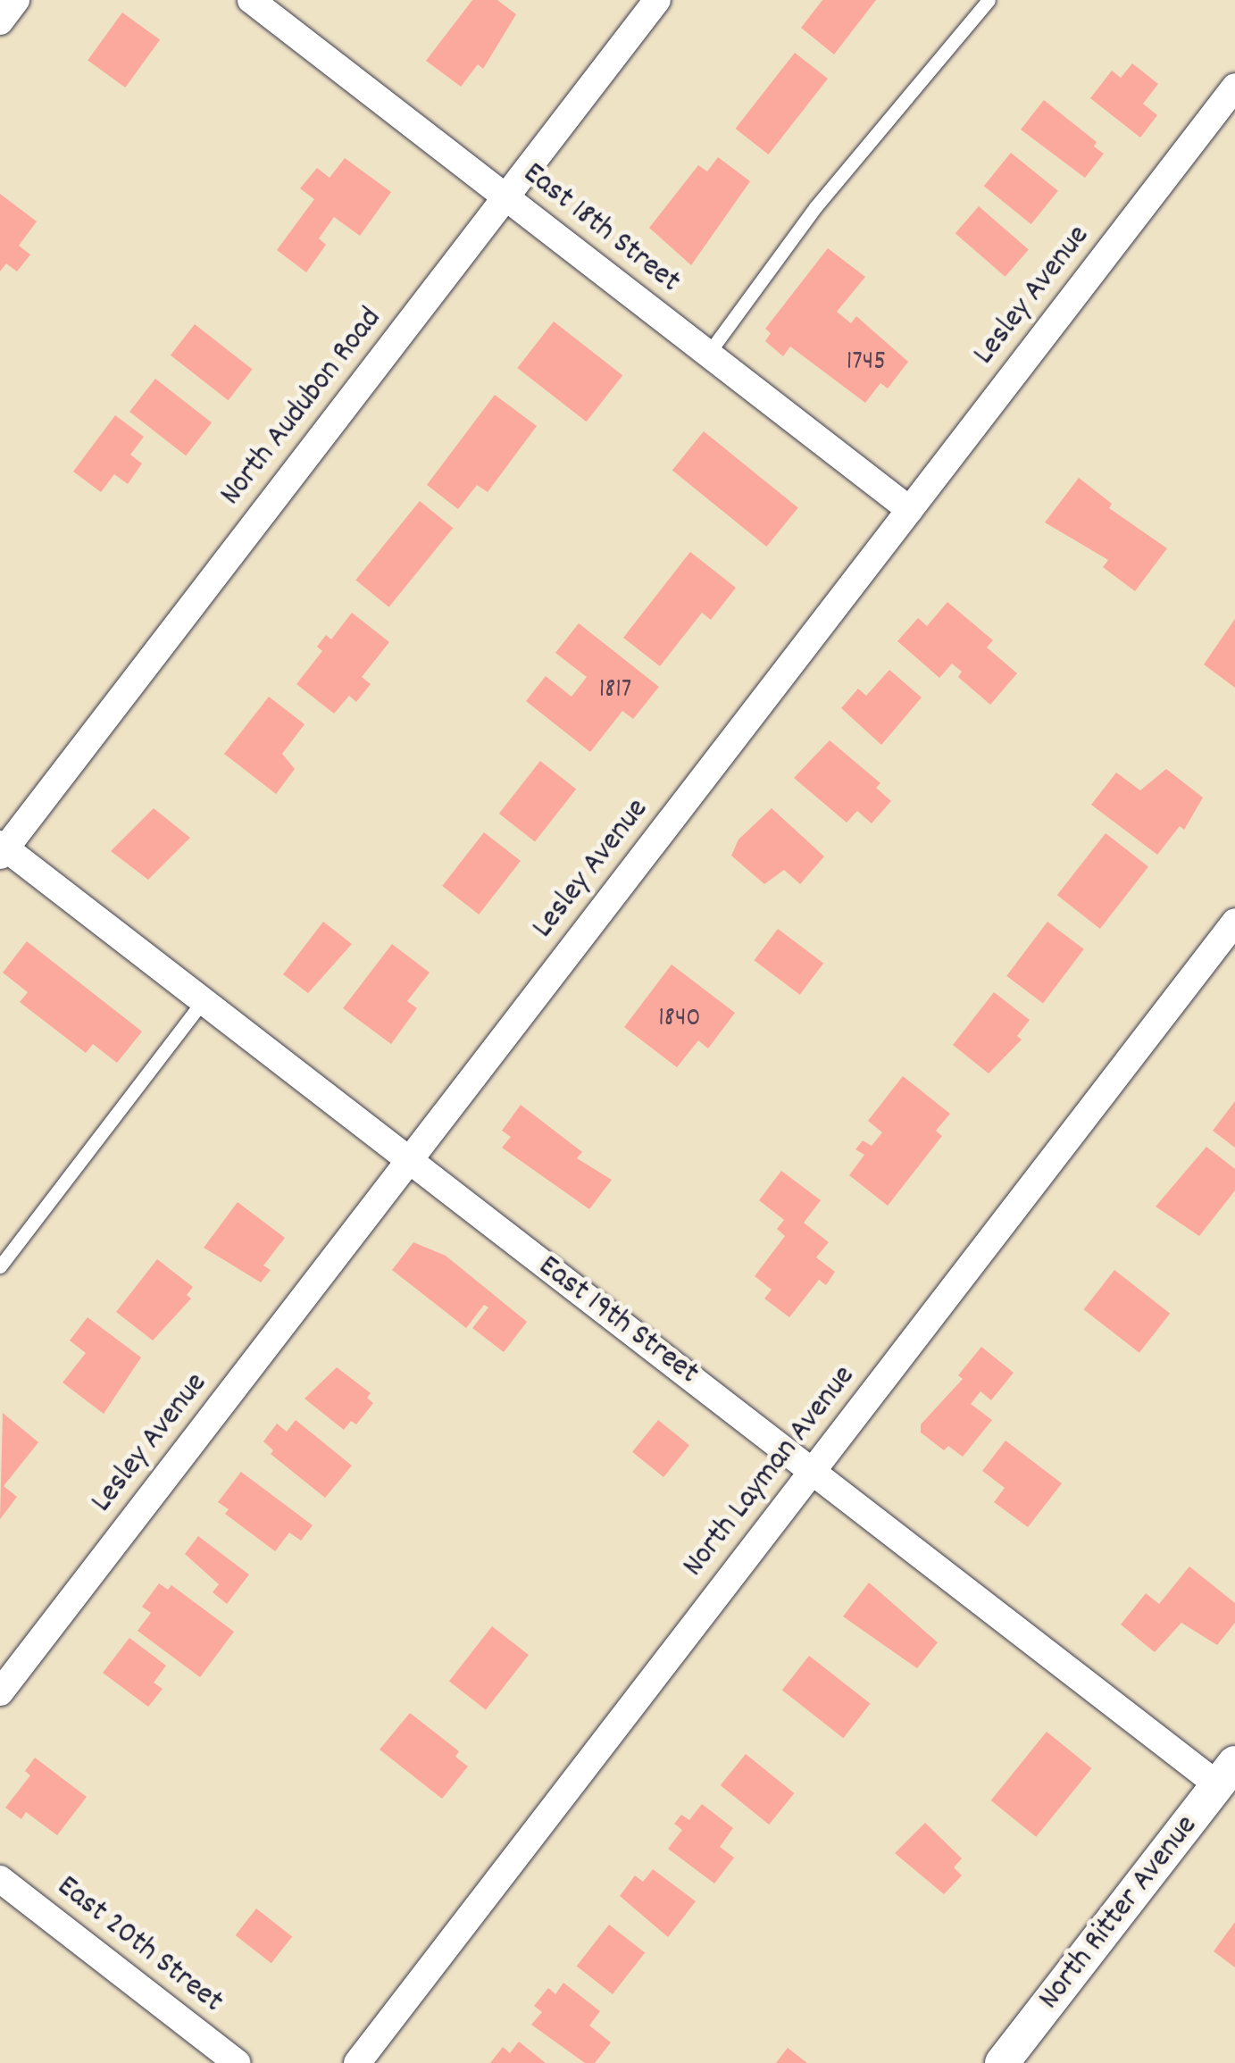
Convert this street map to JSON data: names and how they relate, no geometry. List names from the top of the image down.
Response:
{
  "streets": {
    "street": [
      "East 18th Street",
      "Lesley Avenue",
      "North Audubon Road",
      "East 19th Street",
      "North Layman Avenue",
      "North Ritter Avenue",
      "East 20th Street"
    ]
  },
  "crossings": [
    ["East 18th Street", "Lesley Avenue"],
    ["East 18th Street", "North Audubon Road"],
    ["Lesley Avenue", "East 19th Street"],
    ["North Audubon Road", "East 19th Street"],
    ["East 19th Street", "North Layman Avenue"],
    ["East 19th Street", "North Ritter Avenue"]
  ],
  "house_numbers": ["1745", "1817", "1840"]
}
